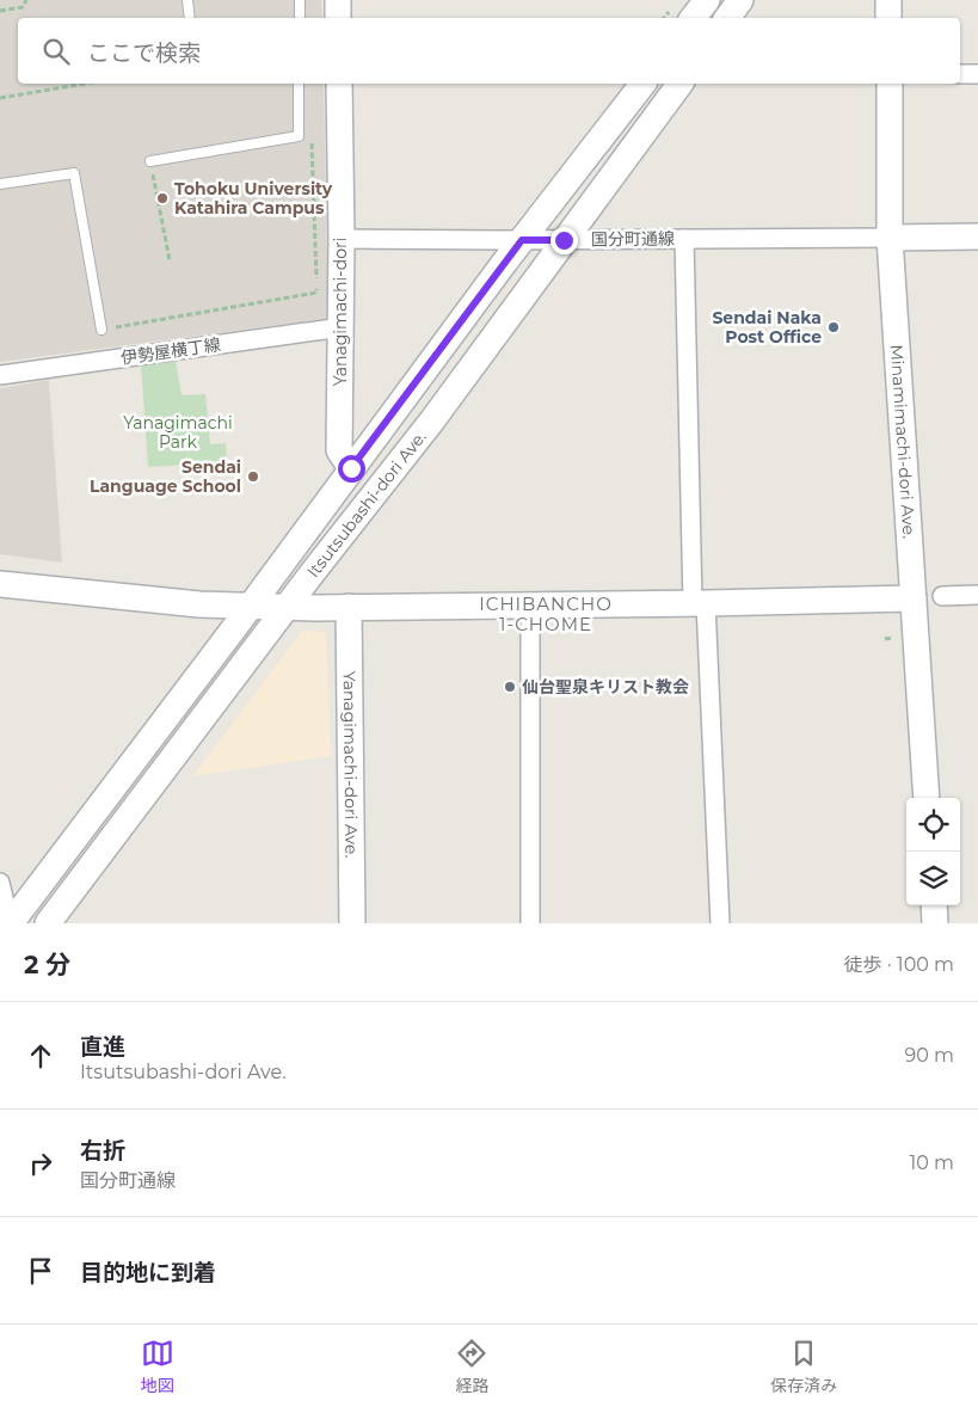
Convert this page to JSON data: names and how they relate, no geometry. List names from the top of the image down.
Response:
{
  "streets": {
    "street": [
      "国分町通線",
      "Yanagimachi-dori",
      "伊勢屋横丁線",
      "Minamimachi-dori Ave.",
      "Itsutsubashi-dori Ave.",
      "Yanagimachi-dori Ave."
    ]
  },
  "crossings": [
    ["国分町通線", "Yanagimachi-dori"],
    ["国分町通線", "Minamimachi-dori Ave."],
    ["国分町通線", "Itsutsubashi-dori Ave."],
    ["Yanagimachi-dori", "伊勢屋横丁線"],
    ["Yanagimachi-dori", "Itsutsubashi-dori Ave."]
  ],
  "districts": ["ICHIBANCHO 1-CHOME"],
  "parks": ["Yanagimachi Park"],
  "places": [
    "Tohoku University Katahira Campus",
    "Sendai Naka Post Office",
    "Sendai Language School",
    "仙台聖泉キリスト教会"
  ],
  "page": {
    "search": "ここで検索",
    "heading": ["2 分", "徒歩 · 100 m"],
    "list": [
      ["直進", "Itsutsubashi-dori Ave.", "90 m"],
      ["右折", "国分町通線", "10 m"],
      "目的地に到着"
    ],
    "nav": ["地図", "経路", "保存済み"]
  }
}
